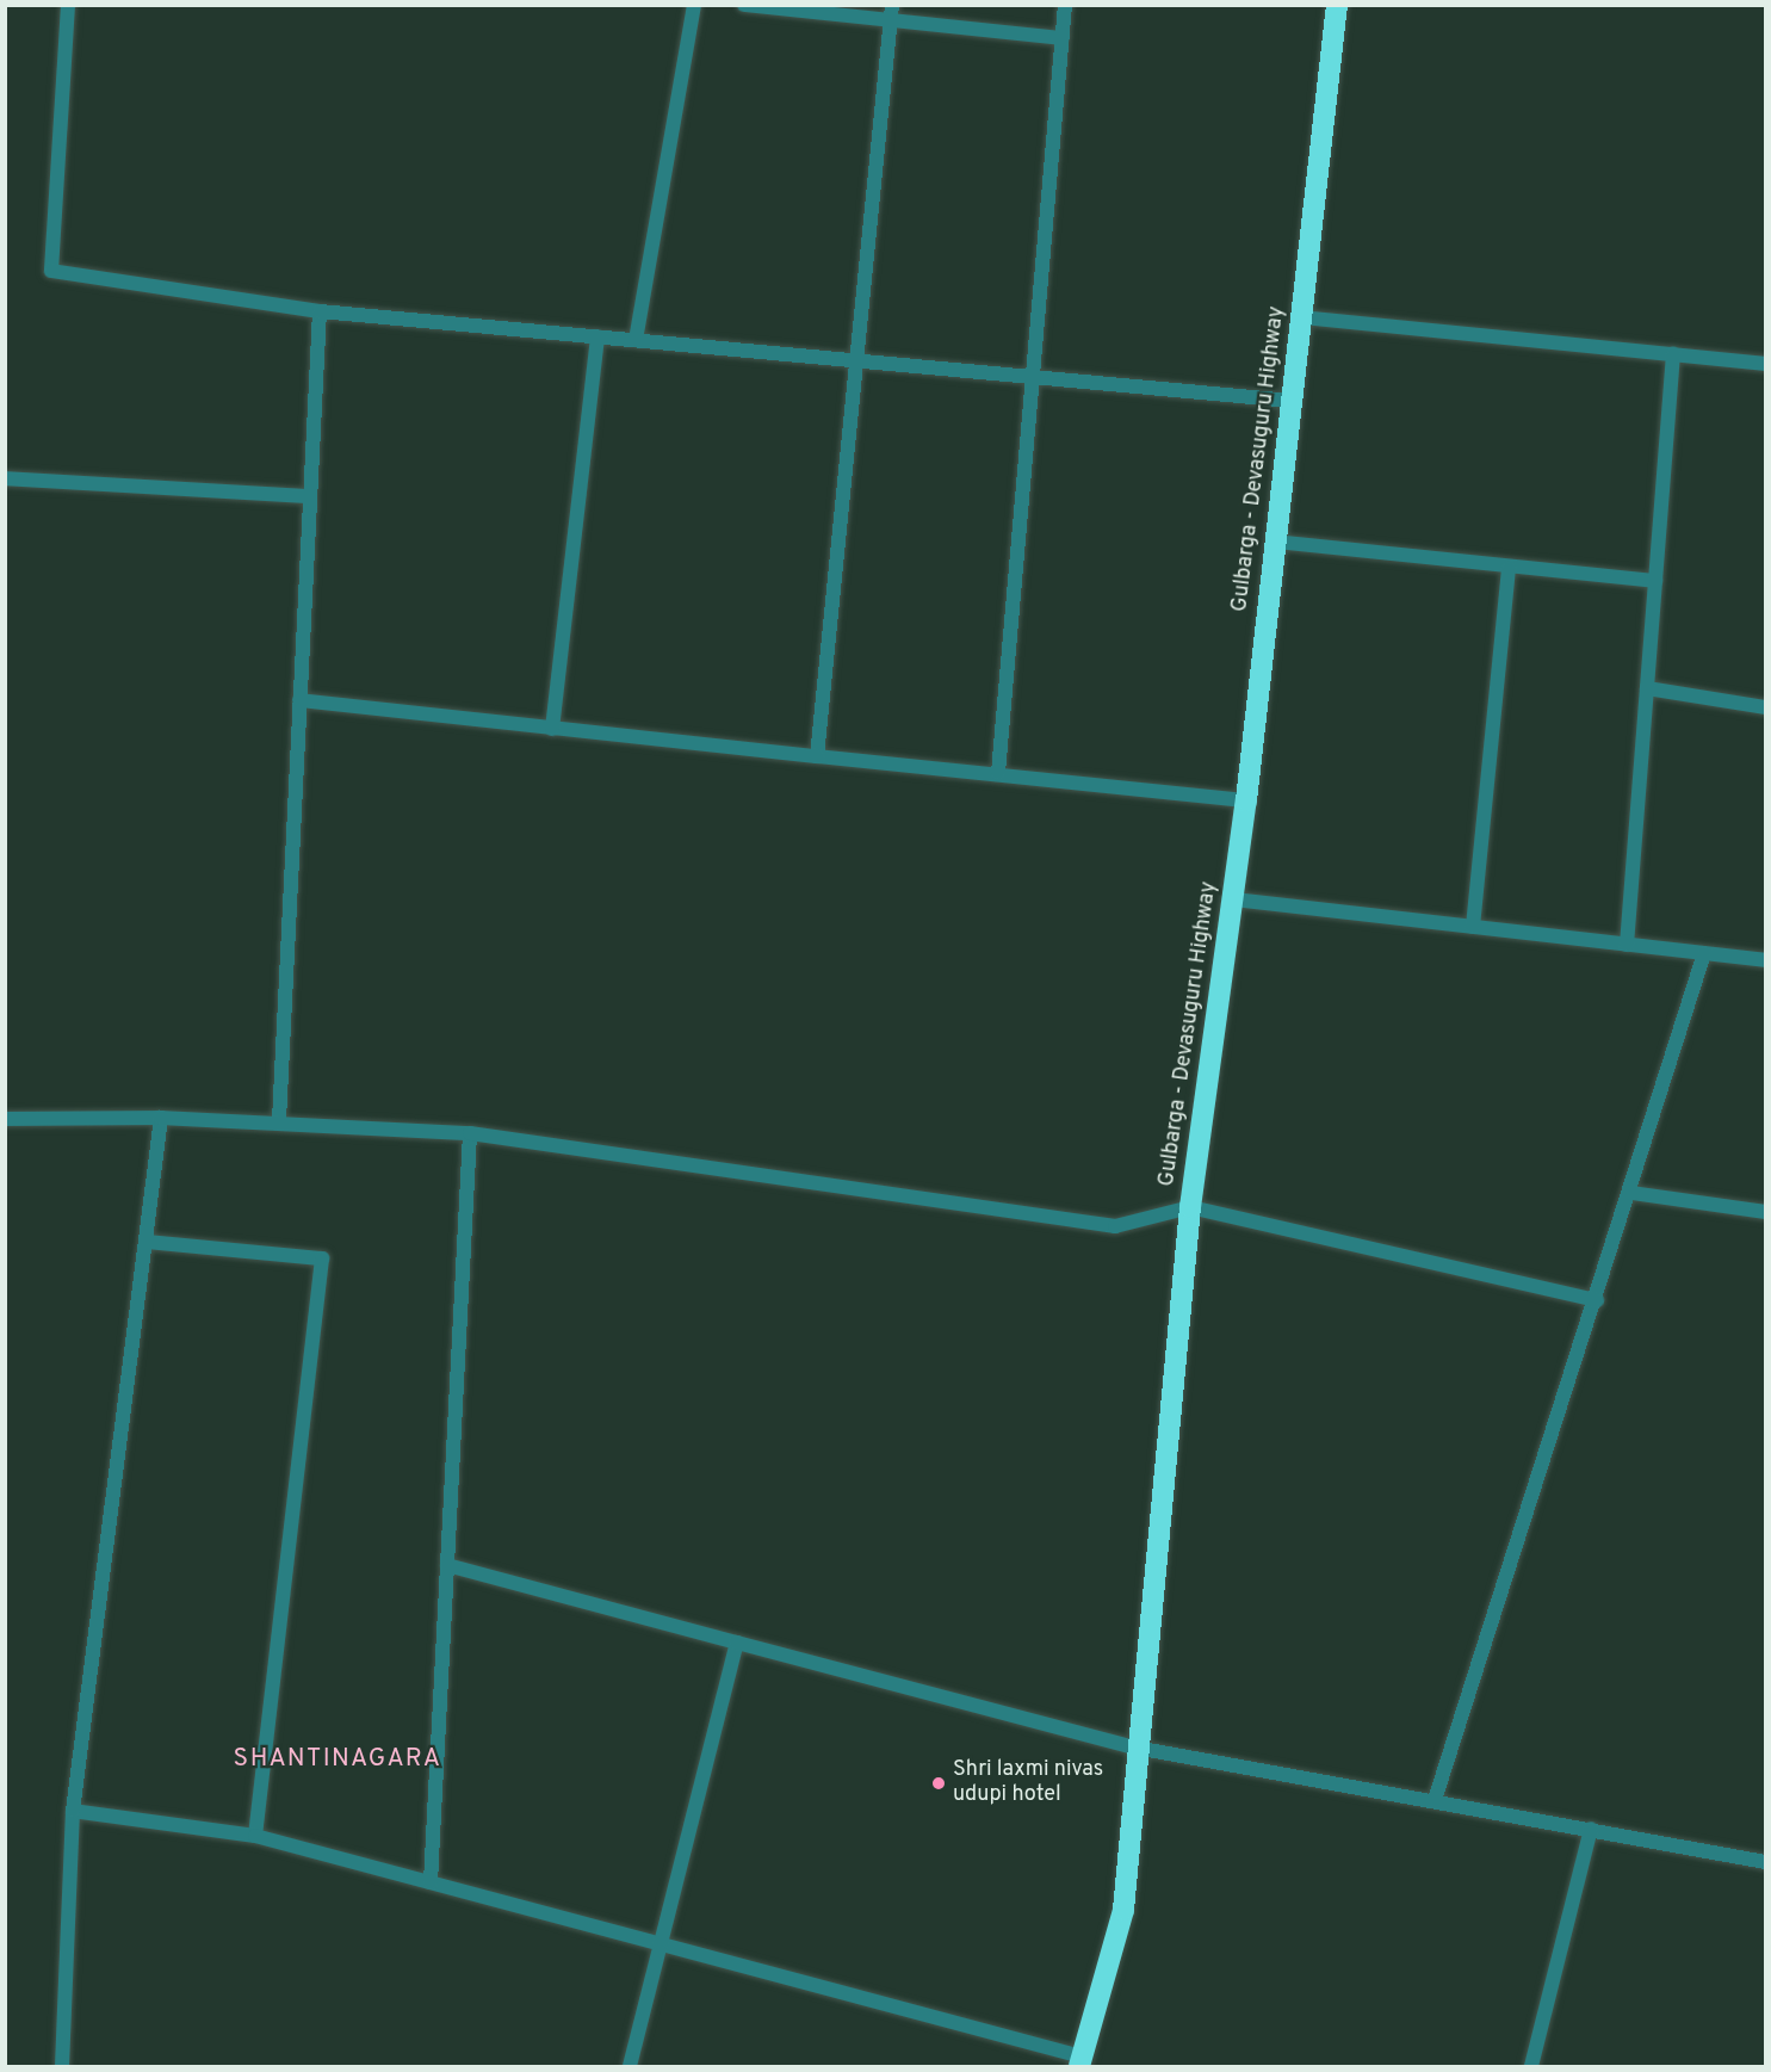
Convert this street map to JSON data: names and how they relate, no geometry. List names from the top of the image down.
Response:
{
  "streets": {
    "highway": ["Gulbarga - Devasuguru Highway"]
  },
  "districts": ["SHANTINAGARA"],
  "places": ["Shri laxmi nivas udupi hotel"]
}
